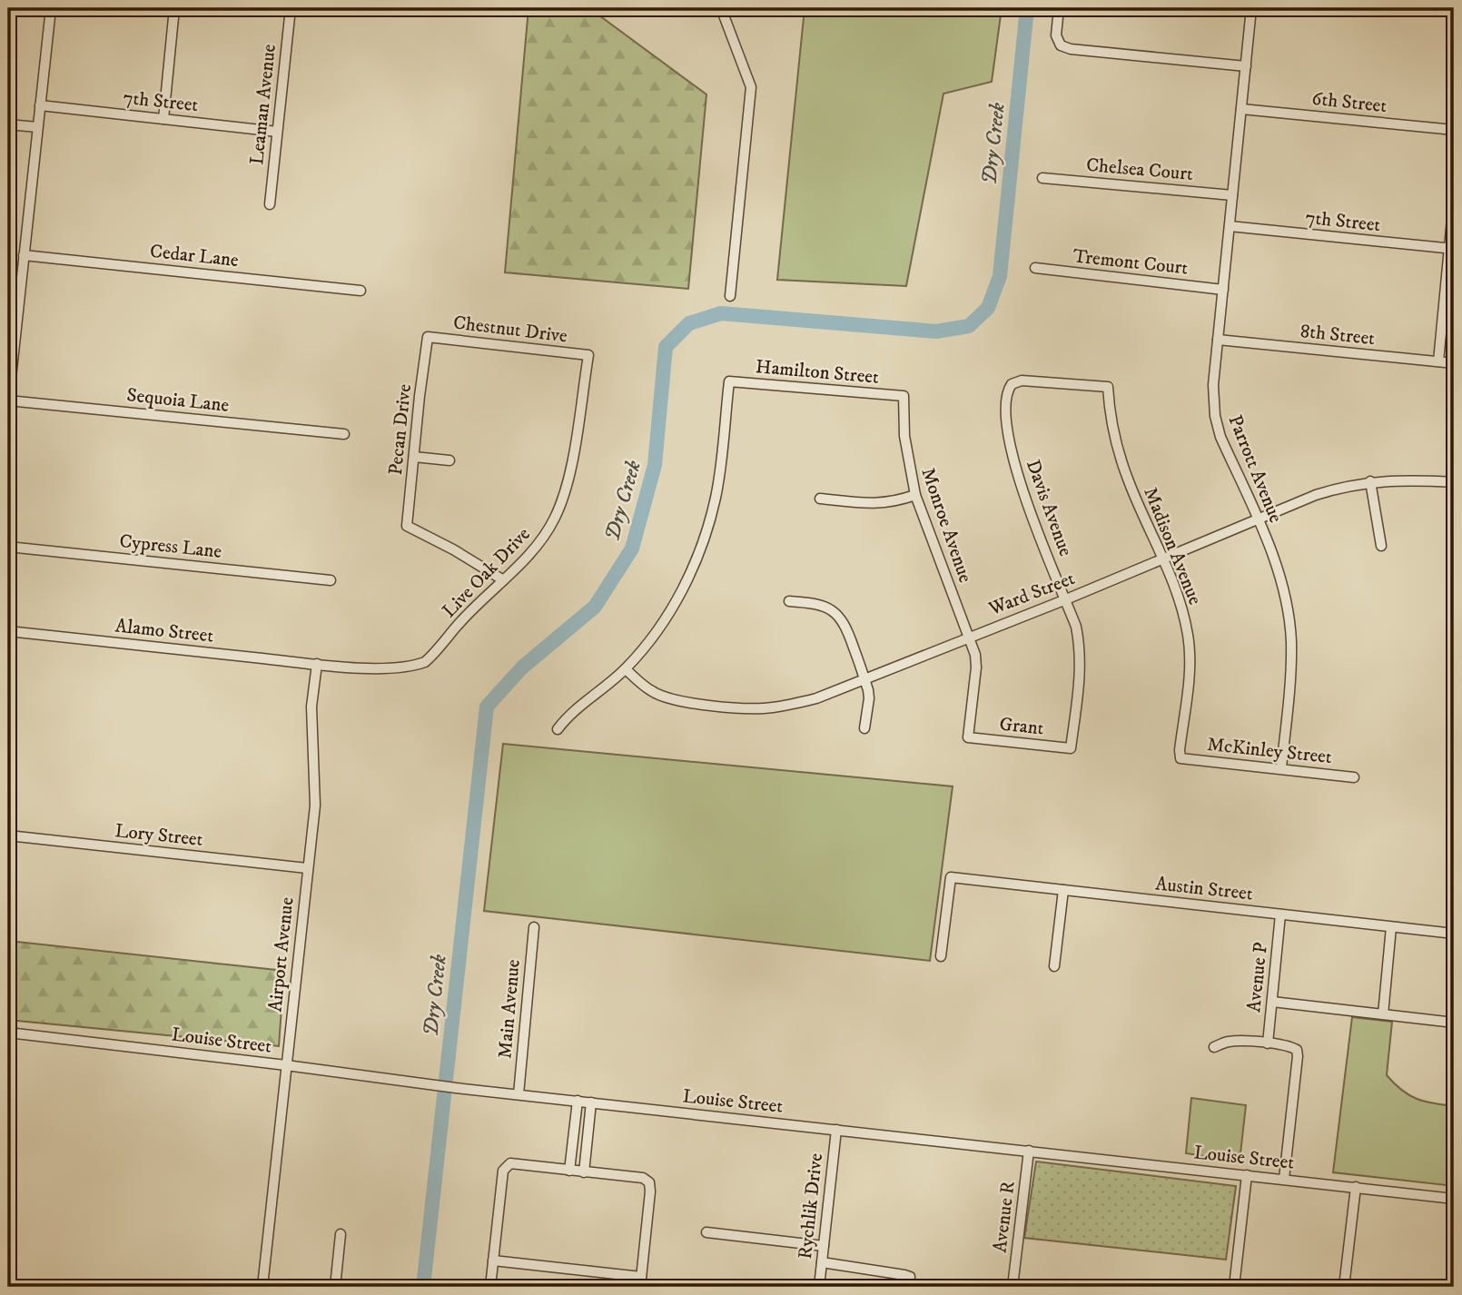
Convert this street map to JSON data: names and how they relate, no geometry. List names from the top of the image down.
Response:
{
  "streets": {
    "street": [
      "7th Street",
      "6th Street",
      "Leaman Avenue",
      "Chelsea Court",
      "Cedar Lane",
      "Tremont Court",
      "Chestnut Drive",
      "8th Street",
      "Hamilton Street",
      "Sequoia Lane",
      "Pecan Drive",
      "Parrott Avenue",
      "Davis Avenue",
      "Monroe Avenue",
      "Cypress Lane",
      "Madison Avenue",
      "Live Oak Drive",
      "Ward Street",
      "Alamo Street",
      "Grant",
      "McKinley Street",
      "Lory Street",
      "Austin Street",
      "Airport Avenue",
      "Avenue P",
      "Main Avenue",
      "Louise Street",
      "Rychlik Drive",
      "Avenue R"
    ]
  },
  "crossings": [
    ["7th Street", "Leaman Avenue"],
    ["7th Street", "Parrott Avenue"],
    ["6th Street", "Parrott Avenue"],
    ["Chelsea Court", "Parrott Avenue"],
    ["Tremont Court", "Parrott Avenue"],
    ["Chestnut Drive", "Pecan Drive"],
    ["Chestnut Drive", "Live Oak Drive"],
    ["8th Street", "Parrott Avenue"],
    ["Hamilton Street", "Monroe Avenue"],
    ["Hamilton Street", "Ward Street"],
    ["Pecan Drive", "Live Oak Drive"],
    ["Parrott Avenue", "Ward Street"],
    ["Parrott Avenue", "McKinley Street"],
    ["Davis Avenue", "Madison Avenue"],
    ["Davis Avenue", "Ward Street"],
    ["Davis Avenue", "Grant"],
    ["Monroe Avenue", "Ward Street"],
    ["Monroe Avenue", "Grant"],
    ["Madison Avenue", "Ward Street"],
    ["Madison Avenue", "McKinley Street"],
    ["Live Oak Drive", "Alamo Street"],
    ["Live Oak Drive", "Airport Avenue"],
    ["Alamo Street", "Airport Avenue"],
    ["Lory Street", "Airport Avenue"],
    ["Austin Street", "Avenue P"],
    ["Airport Avenue", "Louise Street"],
    ["Main Avenue", "Louise Street"],
    ["Louise Street", "Rychlik Drive"],
    ["Louise Street", "Avenue R"]
  ],
  "water": ["Dry Creek"]
}
